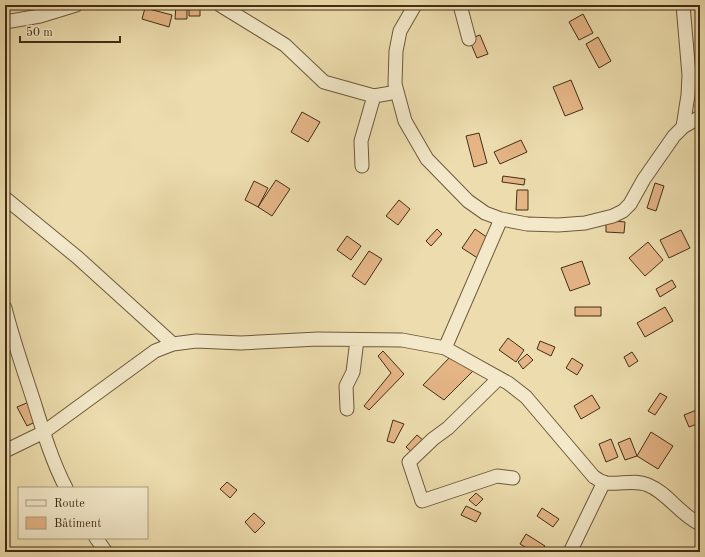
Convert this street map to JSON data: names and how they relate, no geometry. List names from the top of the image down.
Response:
{
  "legend": ["Route", "Bâtiment"],
  "scale_bar": "50 m"
}
